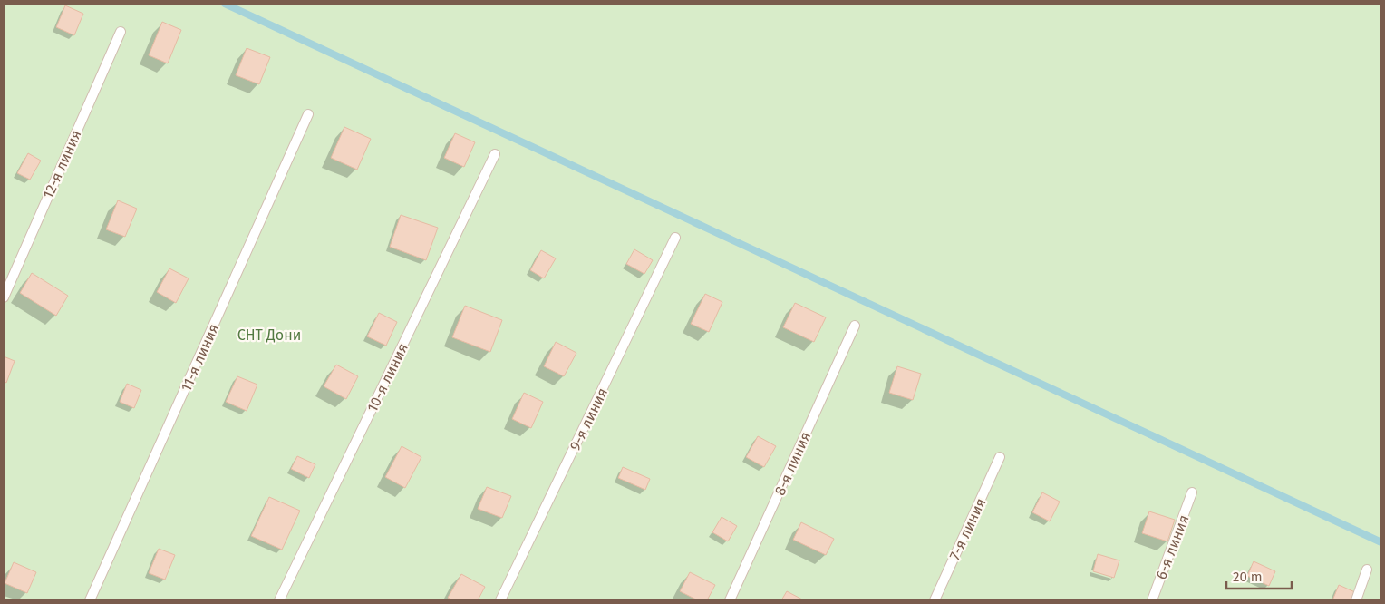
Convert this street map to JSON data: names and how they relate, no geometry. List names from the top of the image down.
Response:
{
  "streets": {
    "lane": [
      "12-я линия",
      "11-я линия",
      "10-я линия",
      "9-я линия",
      "8-я линия",
      "7-я линия",
      "6-я линия"
    ]
  },
  "parks": ["СНТ Дони"],
  "scale_bar": "20 m"
}
